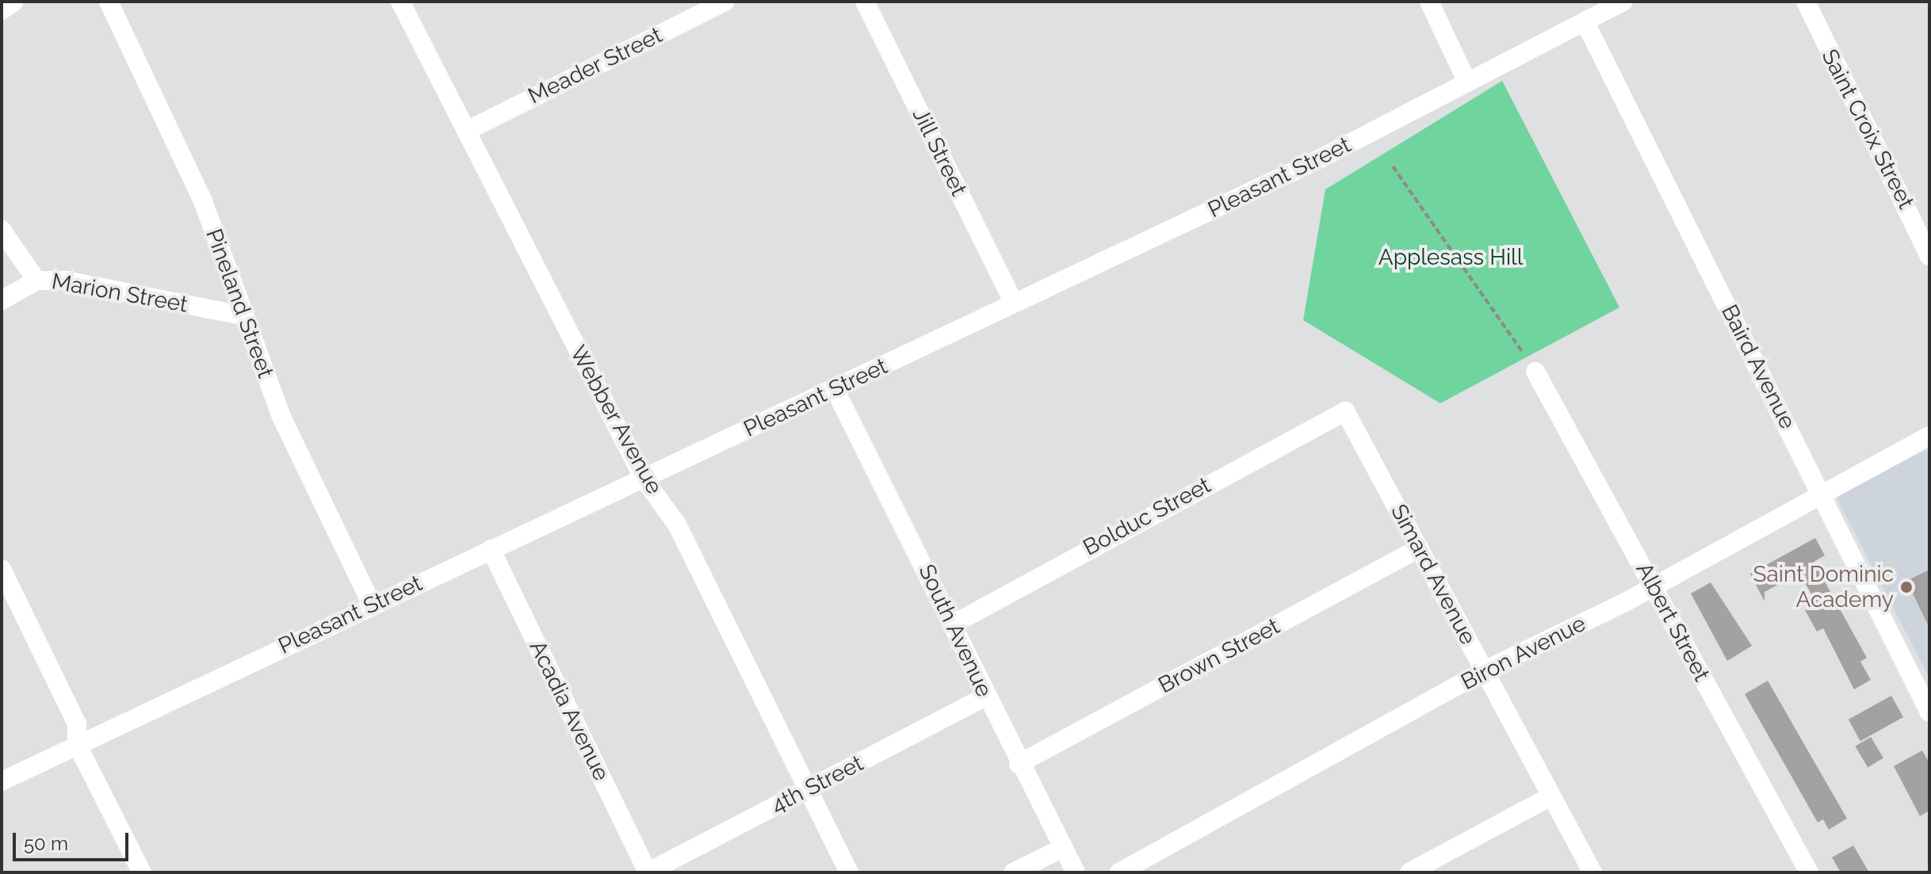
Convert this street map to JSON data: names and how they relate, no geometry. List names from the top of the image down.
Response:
{
  "streets": {
    "street": [
      "Meader Street",
      "Saint Croix Street",
      "Jill Street",
      "Pleasant Street",
      "Marion Street",
      "Pineland Street",
      "Baird Avenue",
      "Webber Avenue",
      "Bolduc Street",
      "Simard Avenue",
      "Albert Street",
      "South Avenue",
      "Biron Avenue",
      "Brown Street",
      "Acadia Avenue",
      "4th Street"
    ]
  },
  "crossings": [
    ["Meader Street", "Webber Avenue"],
    ["Jill Street", "Pleasant Street"],
    ["Pleasant Street", "Pineland Street"],
    ["Pleasant Street", "Baird Avenue"],
    ["Pleasant Street", "Webber Avenue"],
    ["Pleasant Street", "South Avenue"],
    ["Pleasant Street", "Acadia Avenue"],
    ["Marion Street", "Pineland Street"],
    ["Baird Avenue", "Biron Avenue"],
    ["Webber Avenue", "4th Street"],
    ["Bolduc Street", "Simard Avenue"],
    ["Bolduc Street", "South Avenue"],
    ["Simard Avenue", "Biron Avenue"],
    ["Simard Avenue", "Brown Street"],
    ["Albert Street", "Biron Avenue"],
    ["South Avenue", "Brown Street"],
    ["South Avenue", "4th Street"],
    ["Acadia Avenue", "4th Street"]
  ],
  "parks": ["Applesass Hill"],
  "places": ["Saint Dominic Academy"],
  "scale_bar": "50 m"
}
